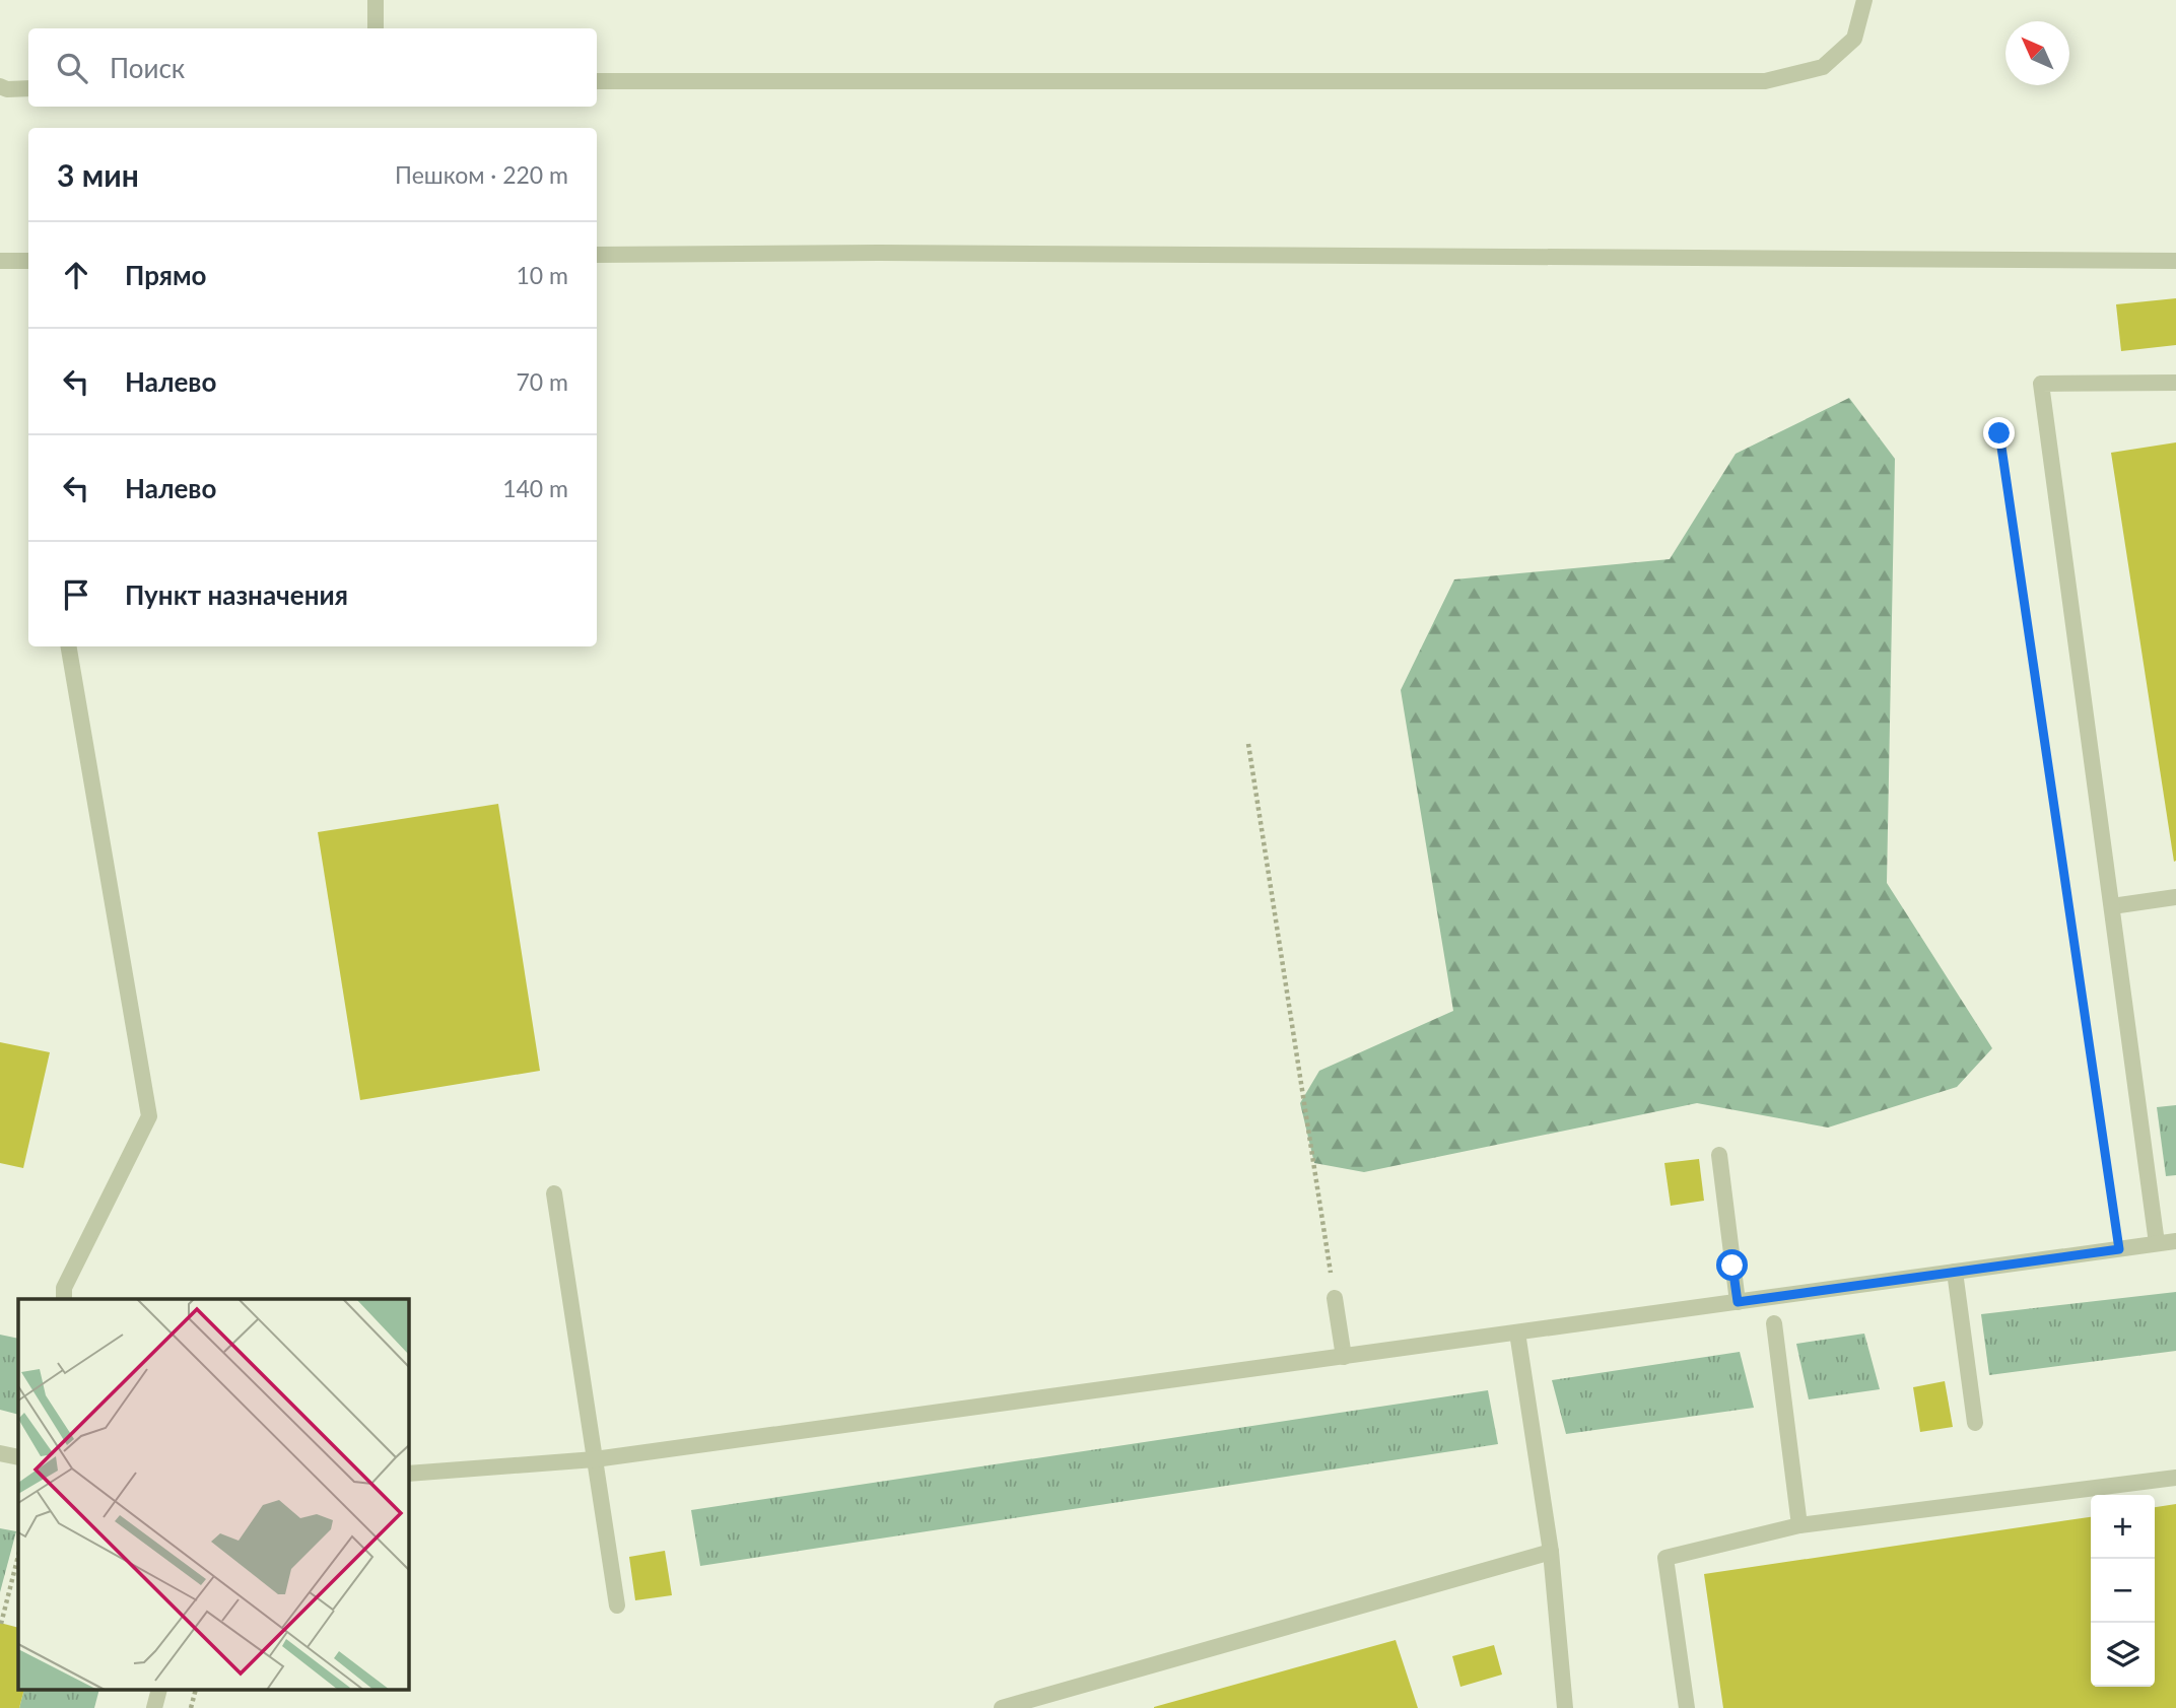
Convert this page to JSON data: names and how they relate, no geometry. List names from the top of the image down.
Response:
{
  "north": "top left",
  "page": {
    "search": "Поиск",
    "heading": ["3 мин", "Пешком · 220 m"],
    "list": [
      ["Прямо", "10 m"],
      ["Налево", "70 m"],
      ["Налево", "140 m"],
      "Пункт назначения"
    ],
    "map_buttons": ["+", "−"]
  }
}
